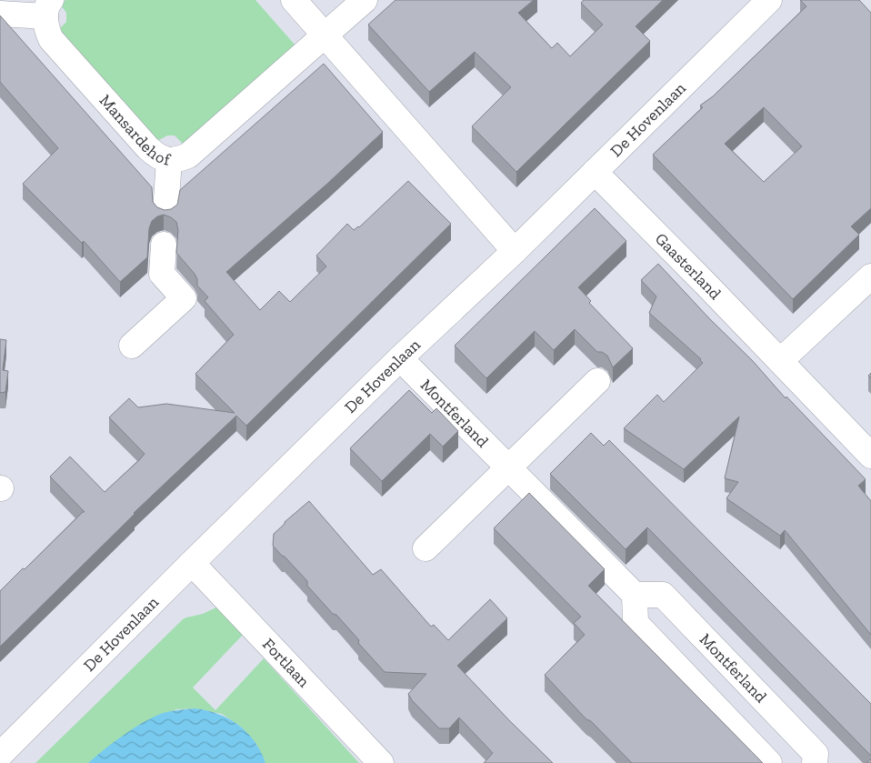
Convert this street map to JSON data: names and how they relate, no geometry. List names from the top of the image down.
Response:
{
  "streets": {
    "street": [
      "De Hovenlaan",
      "Mansardehof",
      "Gaasterland",
      "Montferland",
      "Fortlaan"
    ]
  },
  "crossings": [
    ["De Hovenlaan", "Gaasterland"],
    ["De Hovenlaan", "Montferland"],
    ["De Hovenlaan", "Fortlaan"]
  ]
}
